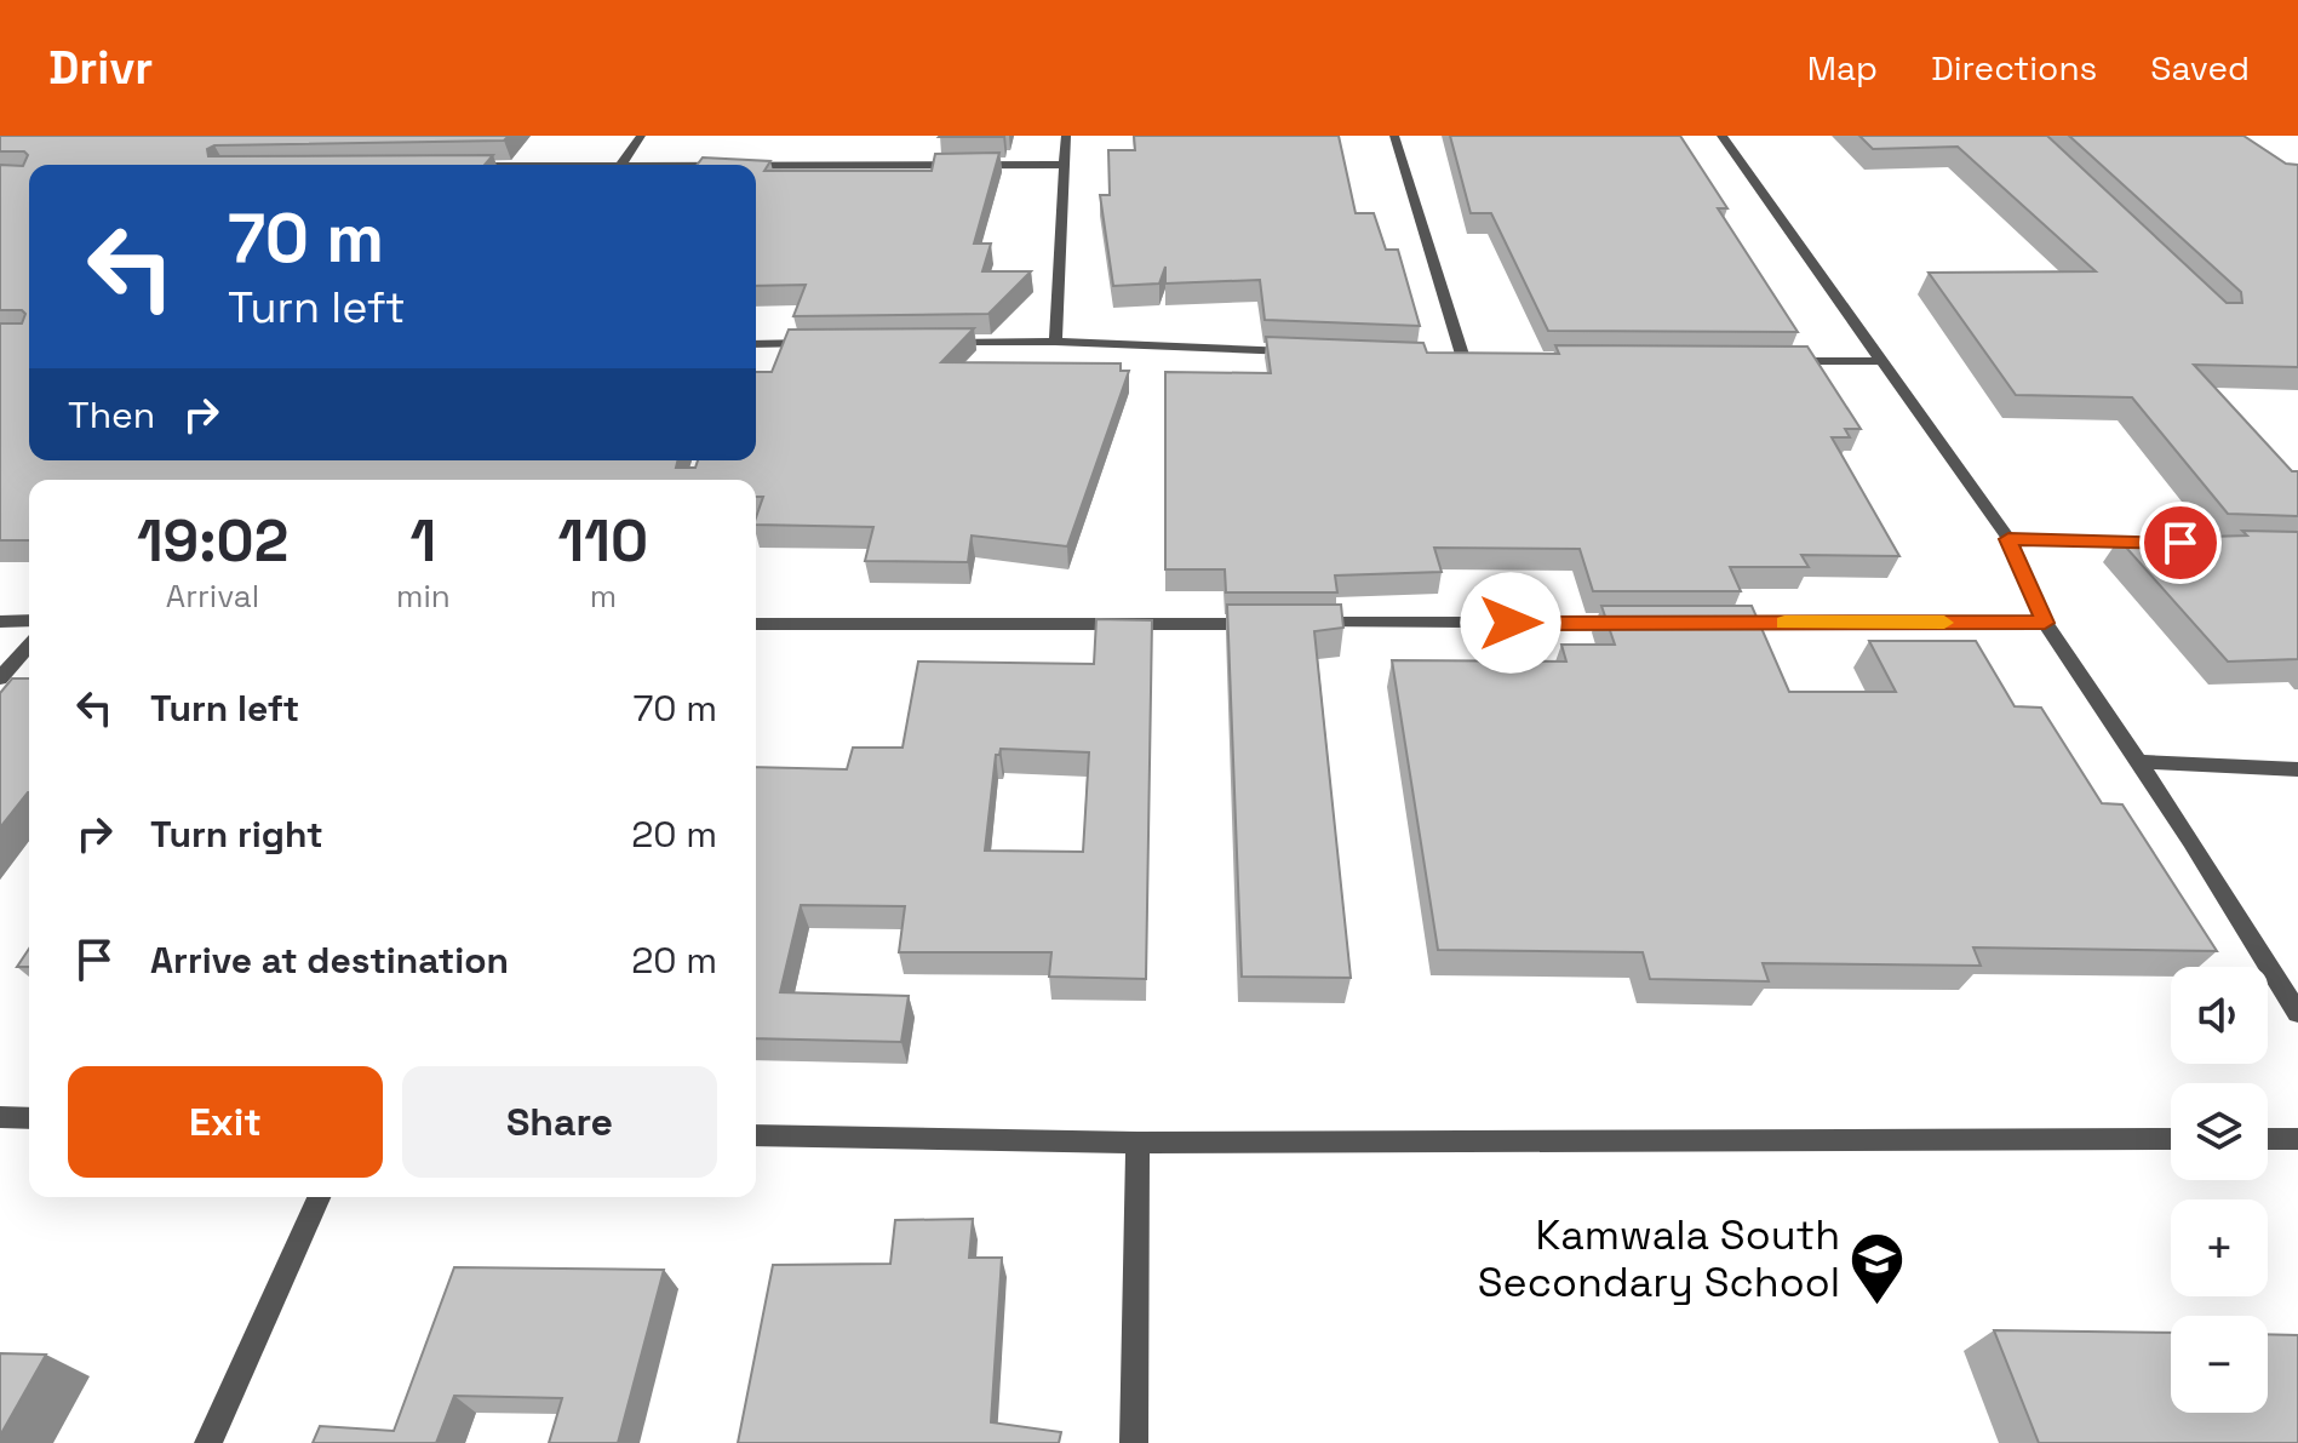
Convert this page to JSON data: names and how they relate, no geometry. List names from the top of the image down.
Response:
{
  "places": {
    "school or university": ["Kamwala South Secondary School"]
  },
  "page": {
    "header": "Drivr",
    "nav": ["Map", "Directions", "Saved"],
    "turn": ["70 m", "Turn left"],
    "then": "Then",
    "eta": [
      "19:02",
      "Arrival",
      "1",
      "min",
      "110",
      "m"
    ],
    "list": [
      {
        "name": "Turn left",
        "value": "70 m"
      },
      {
        "name": "Turn right",
        "value": "20 m"
      },
      {
        "name": "Arrive at destination",
        "value": "20 m"
      }
    ],
    "map_buttons": ["+", "−"],
    "buttons": ["Exit", "Share"]
  }
}
